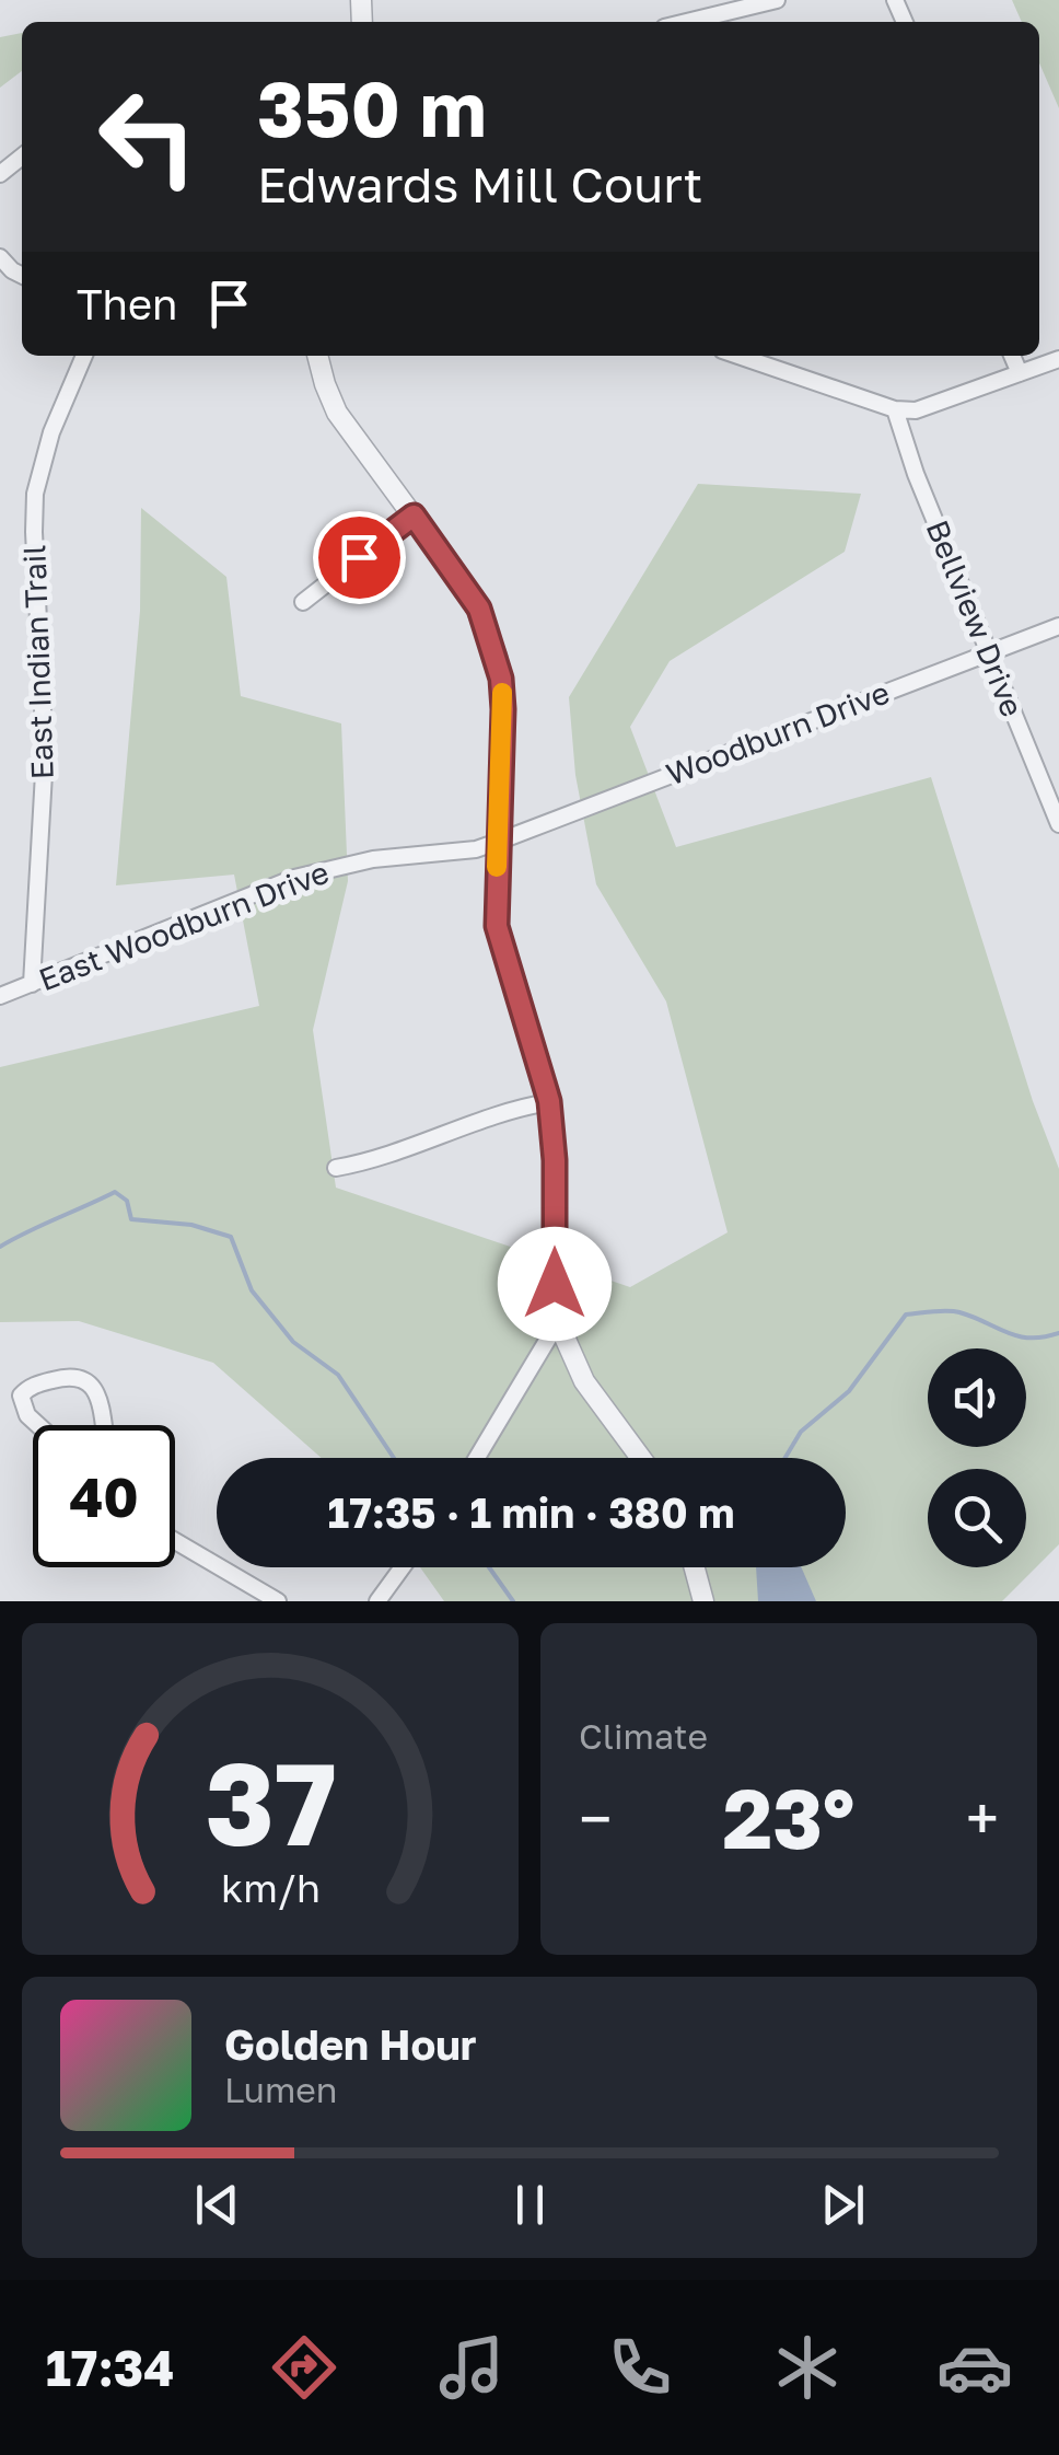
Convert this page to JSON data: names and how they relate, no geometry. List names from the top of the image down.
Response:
{
  "streets": {
    "street": [
      "Bellview Drive",
      "East Indian Trail",
      "Woodburn Drive",
      "East Woodburn Drive"
    ]
  },
  "crossings": [
    ["Bellview Drive", "Woodburn Drive"],
    ["East Indian Trail", "East Woodburn Drive"],
    ["Woodburn Drive", "East Woodburn Drive"]
  ],
  "page": {
    "turn": ["350 m", "Edwards Mill Court"],
    "then": "Then",
    "limit": "40",
    "trip": "17:35 · 1 min · 380 m",
    "tile": "Climate",
    "heat": ["−", "23°", "+"],
    "song": ["Golden Hour", "Lumen"],
    "tabs": "17:34",
    "gauge": ["37", "km/h"]
  }
}
